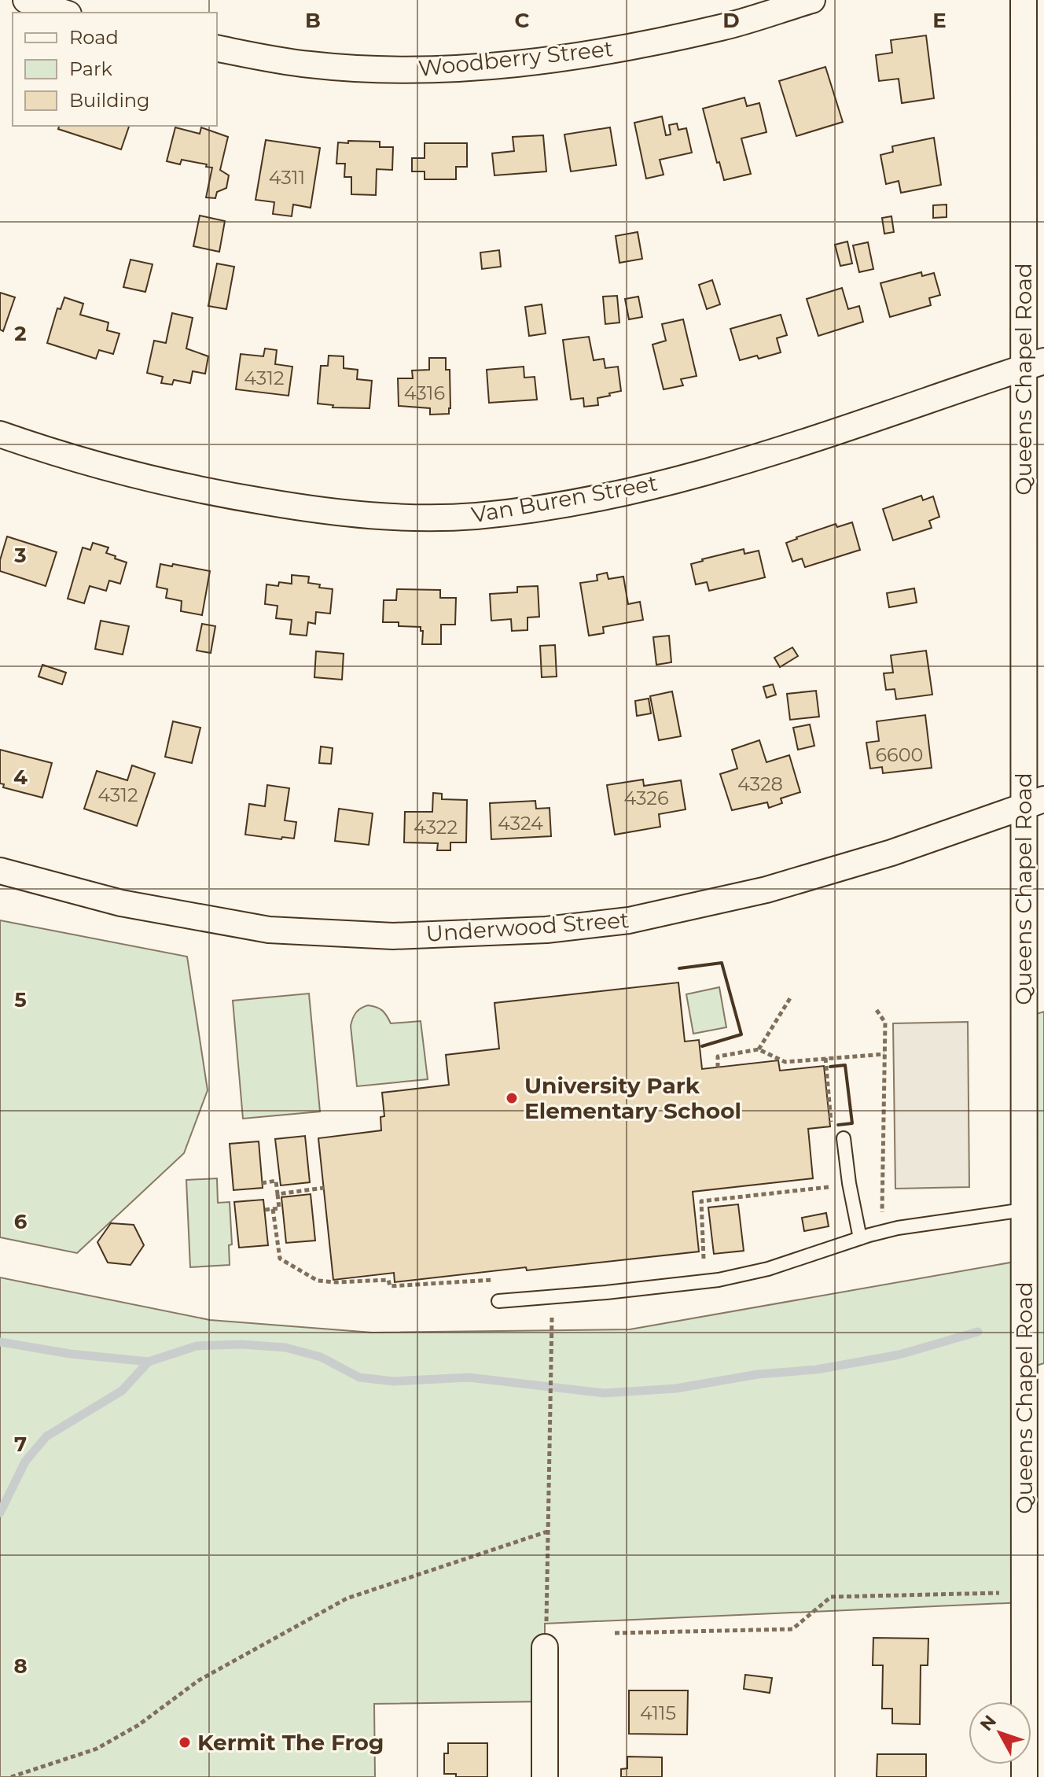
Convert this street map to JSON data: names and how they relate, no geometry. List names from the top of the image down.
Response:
{
  "streets": {
    "street": [
      "Woodberry Street",
      "Queens Chapel Road",
      "Van Buren Street",
      "Underwood Street"
    ]
  },
  "crossings": [
    ["Queens Chapel Road", "Van Buren Street"],
    ["Queens Chapel Road", "Underwood Street"]
  ],
  "places": ["University Park Elementary School", "Kermit The Frog"],
  "house_numbers": [
    "4311",
    "4312",
    "4316",
    "6600",
    "4328",
    "4312",
    "4326",
    "4324",
    "4322",
    "4115"
  ],
  "legend": ["Road", "Park", "Building"],
  "north": "top left",
  "grid": {
    "columns": [
      "B",
      "C",
      "D",
      "E"
    ],
    "rows": [
      "2",
      "3",
      "4",
      "5",
      "6",
      "7",
      "8"
    ]
  }
}
